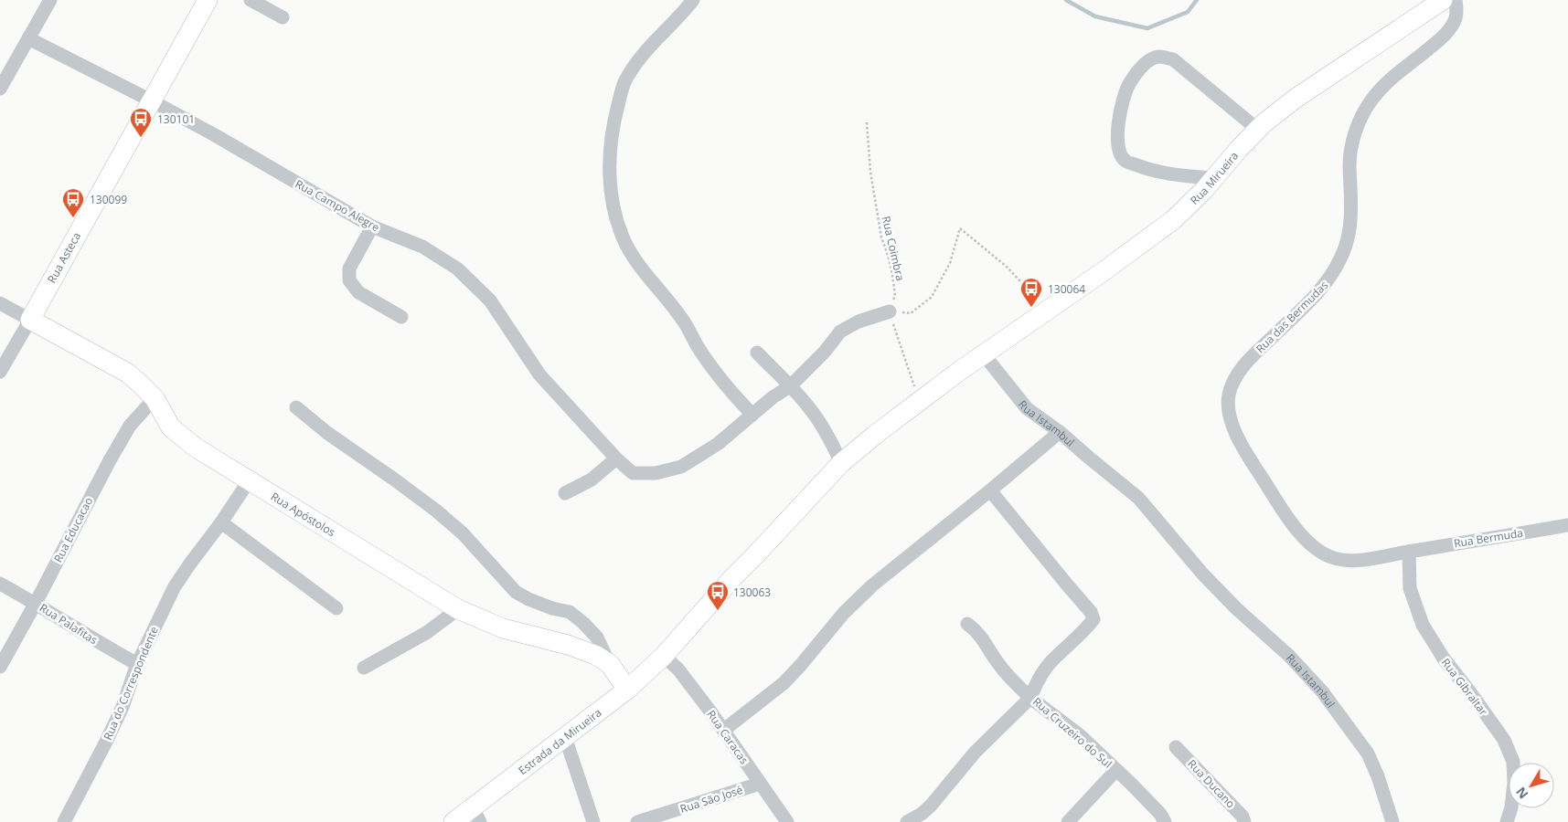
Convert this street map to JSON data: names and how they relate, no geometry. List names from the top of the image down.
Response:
{
  "streets": {
    "main road": [
      "Rua Mirueira",
      "Rua Asteca",
      "Rua Apóstolos",
      "Estrada da Mirueira"
    ],
    "street": [
      "Rua Campo Alegre",
      "Rua das Bermudas",
      "Rua Istambul",
      "Rua Educacao",
      "Rua Bermuda",
      "Rua Palafitas",
      "Rua do Correspondente",
      "Rua Gibraltar",
      "Rua Cruzeiro do Sul",
      "Rua Caracas",
      "Rua Ducano",
      "Rua São José"
    ],
    "path": ["Rua Coimbra"]
  },
  "crossings": [
    ["Rua Mirueira", "Rua Istambul"],
    ["Rua Campo Alegre", "Rua Asteca"],
    ["Rua Asteca", "Rua Apóstolos"],
    ["Rua das Bermudas", "Rua Bermuda"],
    ["Rua das Bermudas", "Rua Gibraltar"],
    ["Rua Apóstolos", "Rua Educacao"],
    ["Rua Apóstolos", "Rua do Correspondente"],
    ["Rua Apóstolos", "Estrada da Mirueira"],
    ["Rua Educacao", "Rua Palafitas"],
    ["Rua Bermuda", "Rua Gibraltar"],
    ["Rua Palafitas", "Rua do Correspondente"],
    ["Rua Caracas", "Estrada da Mirueira"],
    ["Rua Caracas", "Rua São José"]
  ],
  "places": {
    "bus stop": [
      "130101",
      "130099",
      "130064",
      "130063"
    ]
  },
  "north": "bottom left"
}
